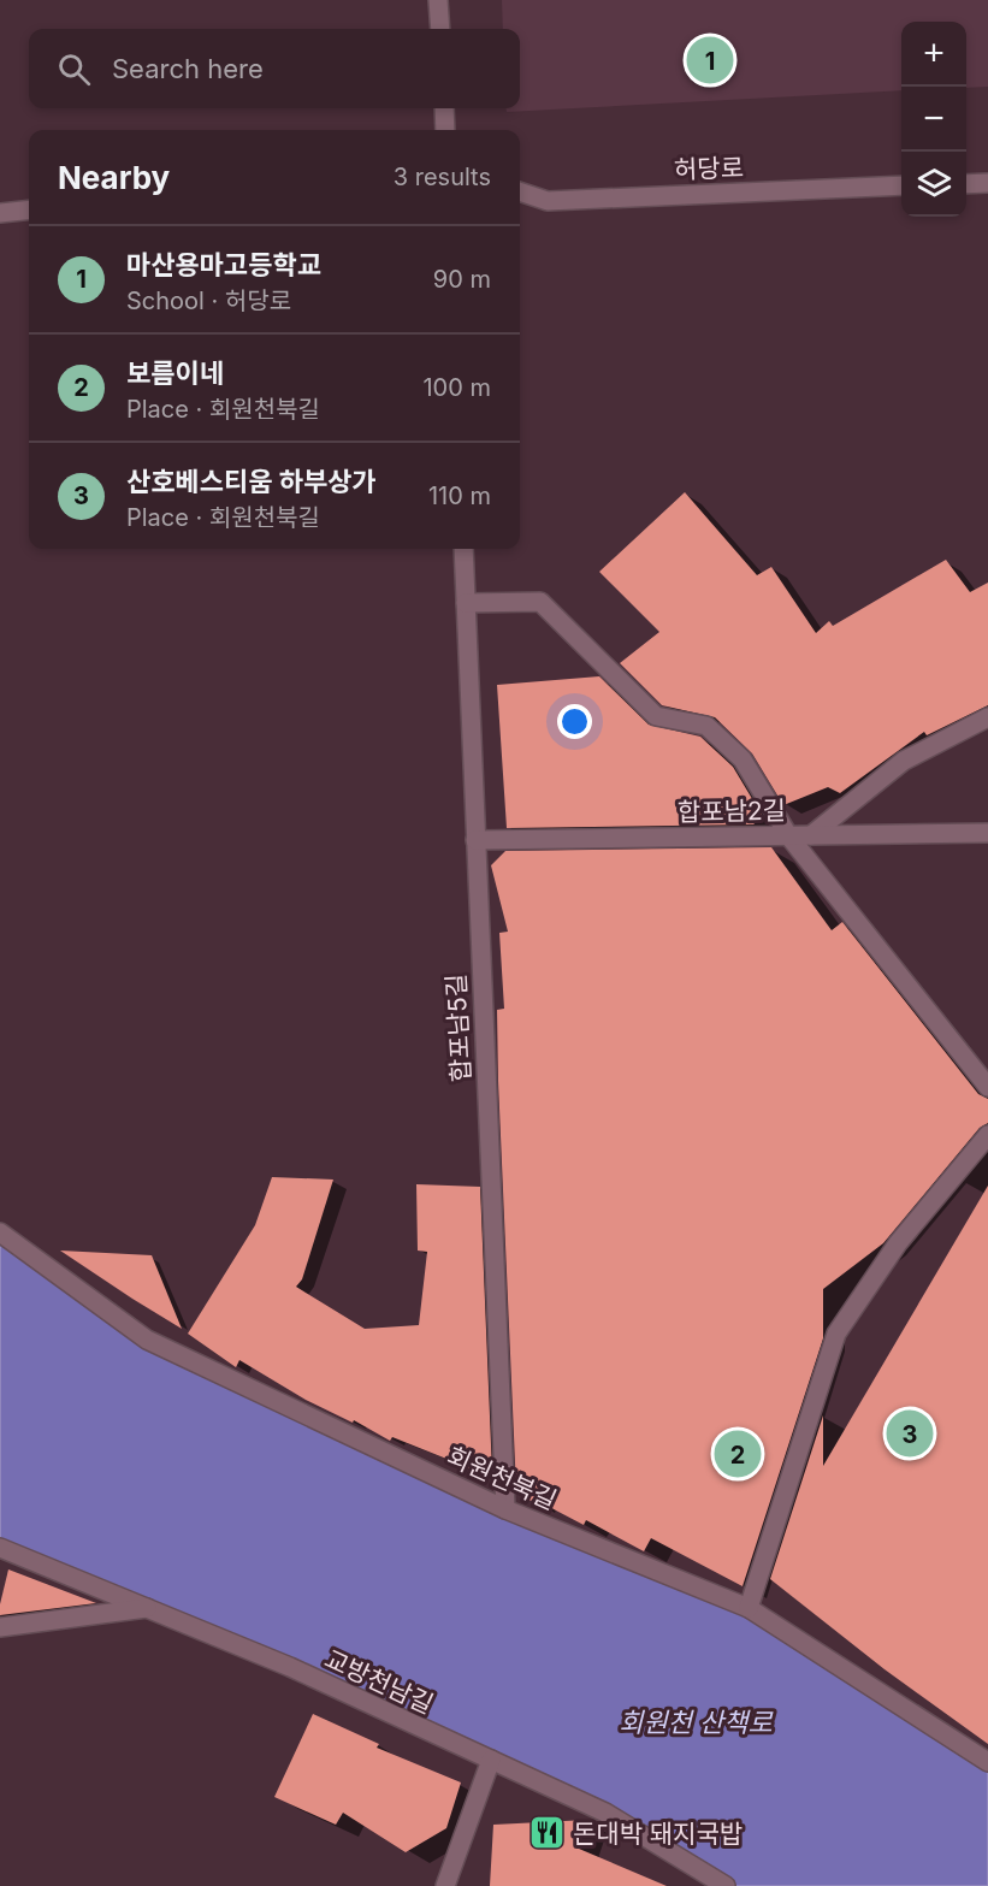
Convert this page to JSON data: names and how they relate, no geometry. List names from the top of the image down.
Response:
{
  "streets": {
    "street": [
      "허당로",
      "합포남2길",
      "합포남5길",
      "회원천북길",
      "교방천남길"
    ]
  },
  "crossings": [
    ["합포남2길", "합포남5길"],
    ["합포남5길", "회원천북길"]
  ],
  "water": ["회원천 산책로"],
  "places": {
    "restaurant": ["돈대박 돼지국밥"]
  },
  "page": {
    "map_buttons": ["+", "−"],
    "search": "Search here",
    "pins": ["1", "3", "2"],
    "heading": ["Nearby", "3 results"],
    "list": [
      {
        "mark": "1",
        "name": "마산용마고등학교",
        "note": "School · 허당로",
        "value": "90 m"
      },
      {
        "mark": "2",
        "name": "보름이네",
        "note": "Place · 회원천북길",
        "value": "100 m"
      },
      {
        "mark": "3",
        "name": "산호베스티움 하부상가",
        "note": "Place · 회원천북길",
        "value": "110 m"
      }
    ]
  }
}
